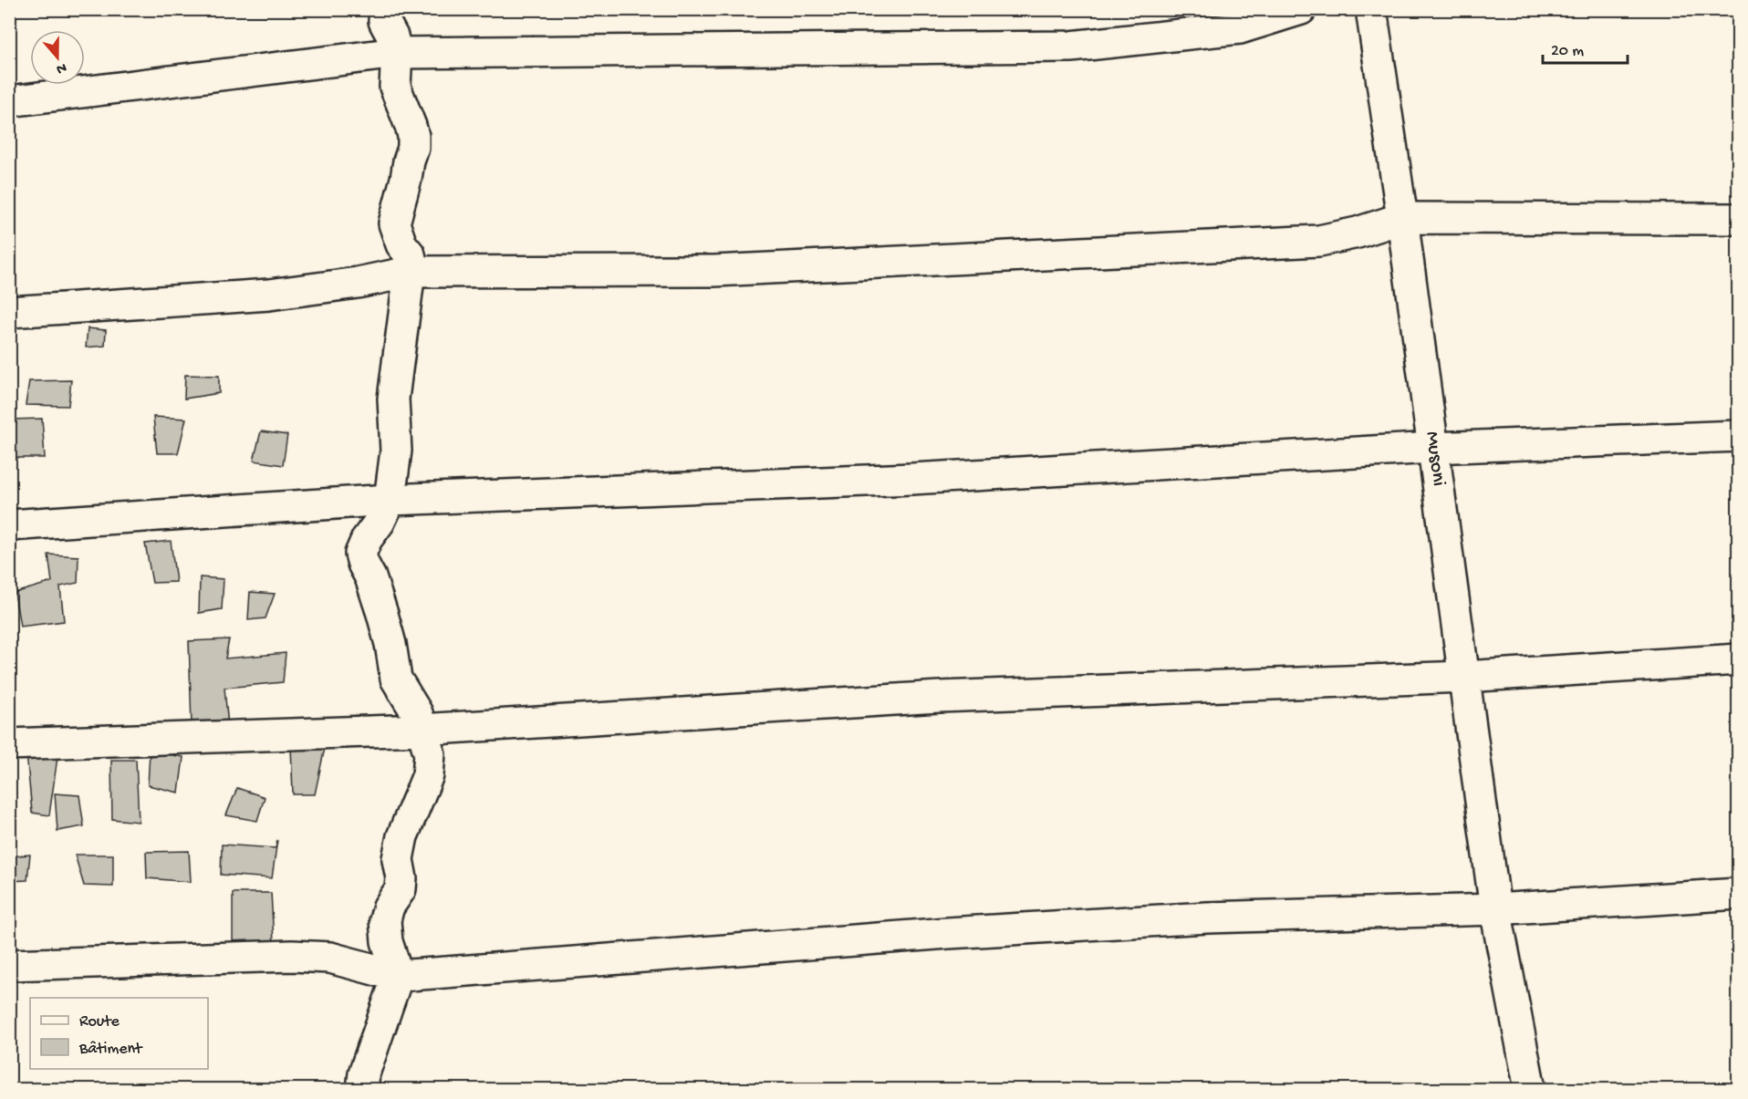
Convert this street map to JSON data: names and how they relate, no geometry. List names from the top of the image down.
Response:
{
  "streets": {
    "street": ["Musoni"]
  },
  "legend": ["Route", "Bâtiment"],
  "scale_bar": "20 m",
  "north": "bottom"
}
